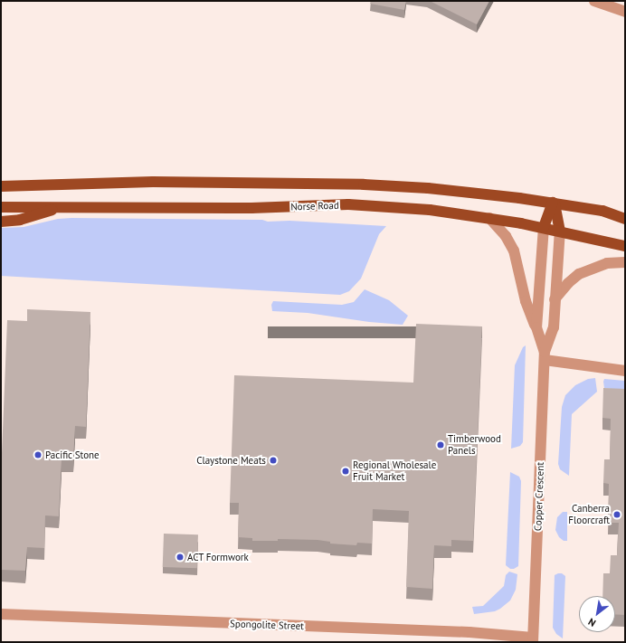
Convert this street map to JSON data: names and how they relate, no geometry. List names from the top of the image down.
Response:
{
  "streets": {
    "main road": ["Norse Road"],
    "street": ["Copper Crescent", "Spongolite Street"]
  },
  "crossings": [
    ["Norse Road", "Copper Crescent"],
    ["Copper Crescent", "Spongolite Street"]
  ],
  "places": [
    "Timberwood Panels",
    "Pacific Stone",
    "Claystone Meats",
    "Regional Wholesale Fruit Market",
    "Canberra Floorcraft",
    "ACT Formwork"
  ],
  "north": "bottom left"
}
